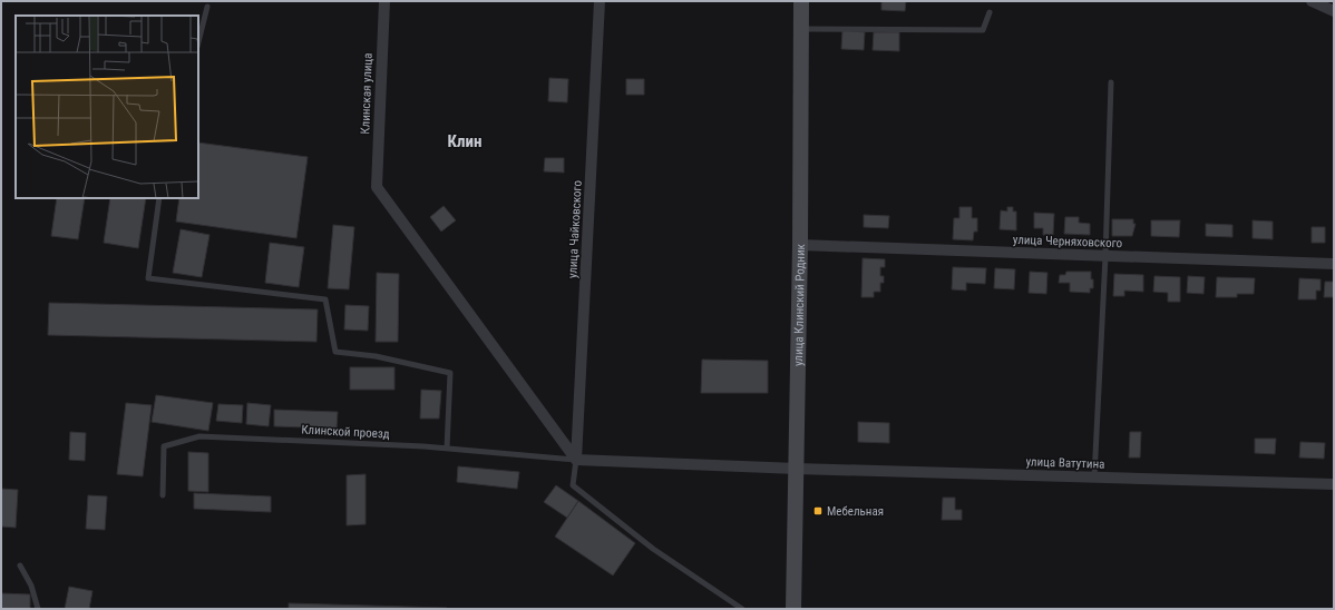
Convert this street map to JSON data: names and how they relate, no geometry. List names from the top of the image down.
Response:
{
  "streets": {
    "main road": ["улица Клинский Родник"],
    "street": [
      "Клинская улица",
      "улица Чайковского",
      "улица Черняховского",
      "улица Ватутина"
    ],
    "lane": ["Клинской проезд"]
  },
  "crossings": [
    ["Клинская улица", "улица Чайковского"],
    ["Клинская улица", "Клинской проезд"],
    ["Клинская улица", "улица Ватутина"],
    ["улица Чайковского", "Клинской проезд"],
    ["улица Чайковского", "улица Ватутина"],
    ["улица Черняховского", "улица Клинский Родник"],
    ["улица Клинский Родник", "улица Ватутина"],
    ["Клинской проезд", "улица Ватутина"]
  ],
  "districts": ["Клин"],
  "places": {
    "transit": ["Мебельная"]
  }
}
